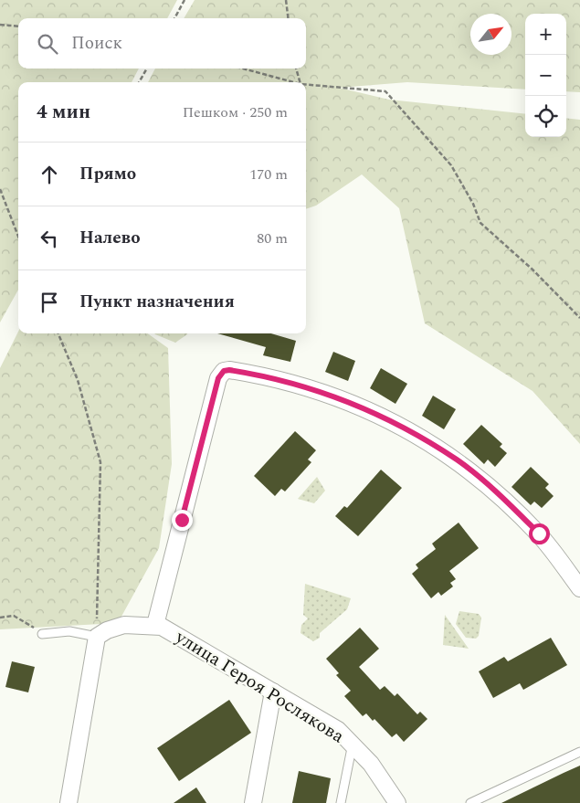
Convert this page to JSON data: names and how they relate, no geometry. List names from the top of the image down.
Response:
{
  "streets": {
    "street": ["улица Героя Рослякова"]
  },
  "north": "top right",
  "page": {
    "map_buttons": ["+", "−"],
    "search": "Поиск",
    "heading": ["4 мин", "Пешком · 250 m"],
    "list": [
      ["Прямо", "170 m"],
      ["Налево", "80 m"],
      "Пункт назначения"
    ]
  }
}
